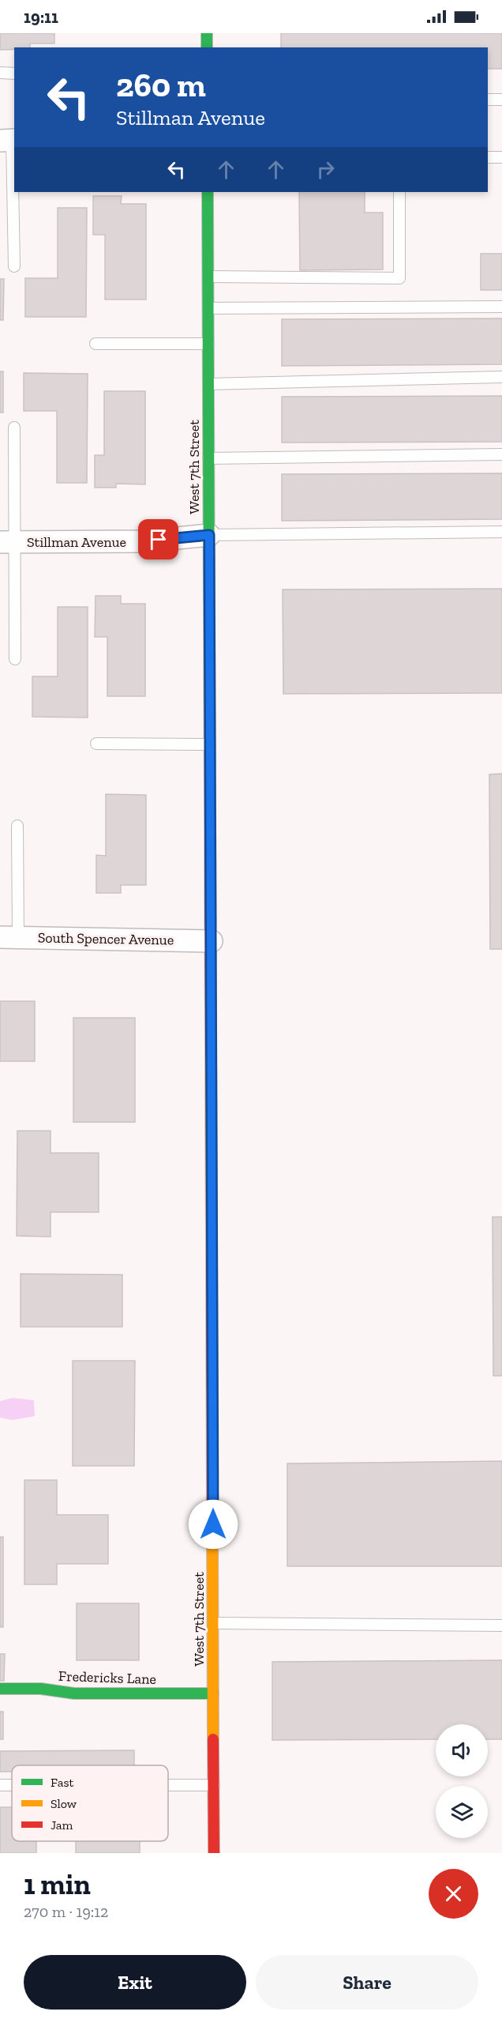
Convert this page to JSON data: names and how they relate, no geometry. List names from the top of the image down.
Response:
{
  "streets": {
    "main road": ["West 7th Street", "Fredericks Lane"],
    "street": ["Stillman Avenue", "South Spencer Avenue"]
  },
  "crossings": [
    ["West 7th Street", "Stillman Avenue"],
    ["West 7th Street", "South Spencer Avenue"],
    ["West 7th Street", "Fredericks Lane"]
  ],
  "legend": ["Fast", "Slow", "Jam"],
  "page": {
    "status": "19:11",
    "turn": ["260 m", "Stillman Avenue"],
    "heading": ["1 min", "270 m · 19:12"],
    "buttons": ["Exit", "Share"]
  }
}
